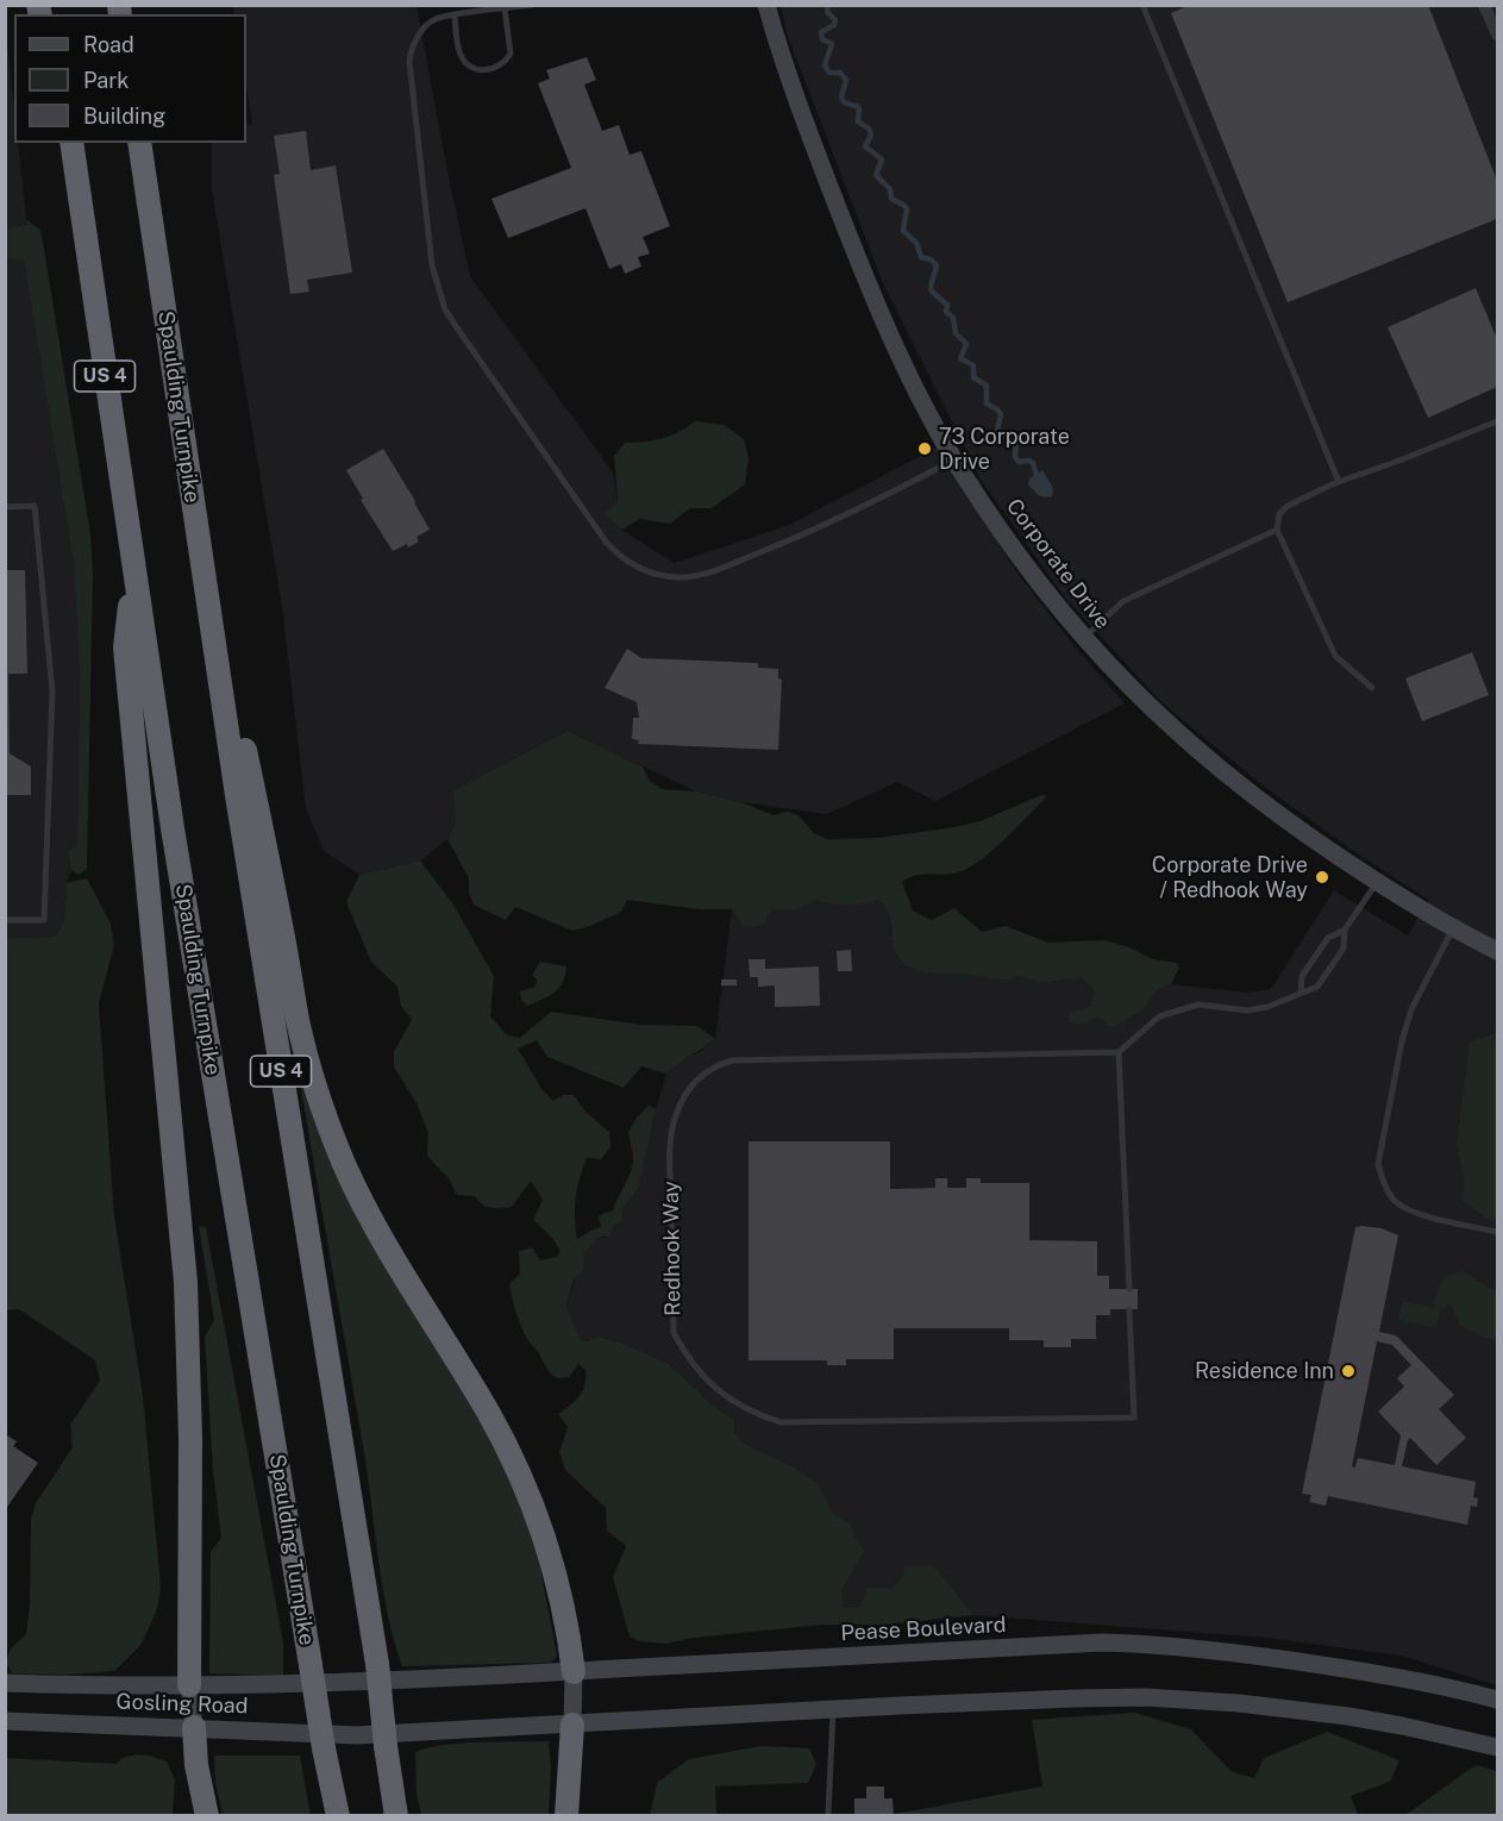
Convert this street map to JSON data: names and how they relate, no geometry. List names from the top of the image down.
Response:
{
  "streets": {
    "highway": ["US 4", "Spaulding Turnpike"],
    "street": ["Corporate Drive", "Pease Boulevard", "Gosling Road"],
    "lane": ["Redhook Way"]
  },
  "crossings": [
    ["Pease Boulevard", "Gosling Road"]
  ],
  "places": ["73 Corporate Drive", "Corporate Drive / Redhook Way", "Residence Inn"],
  "legend": ["Road", "Park", "Building"]
}
